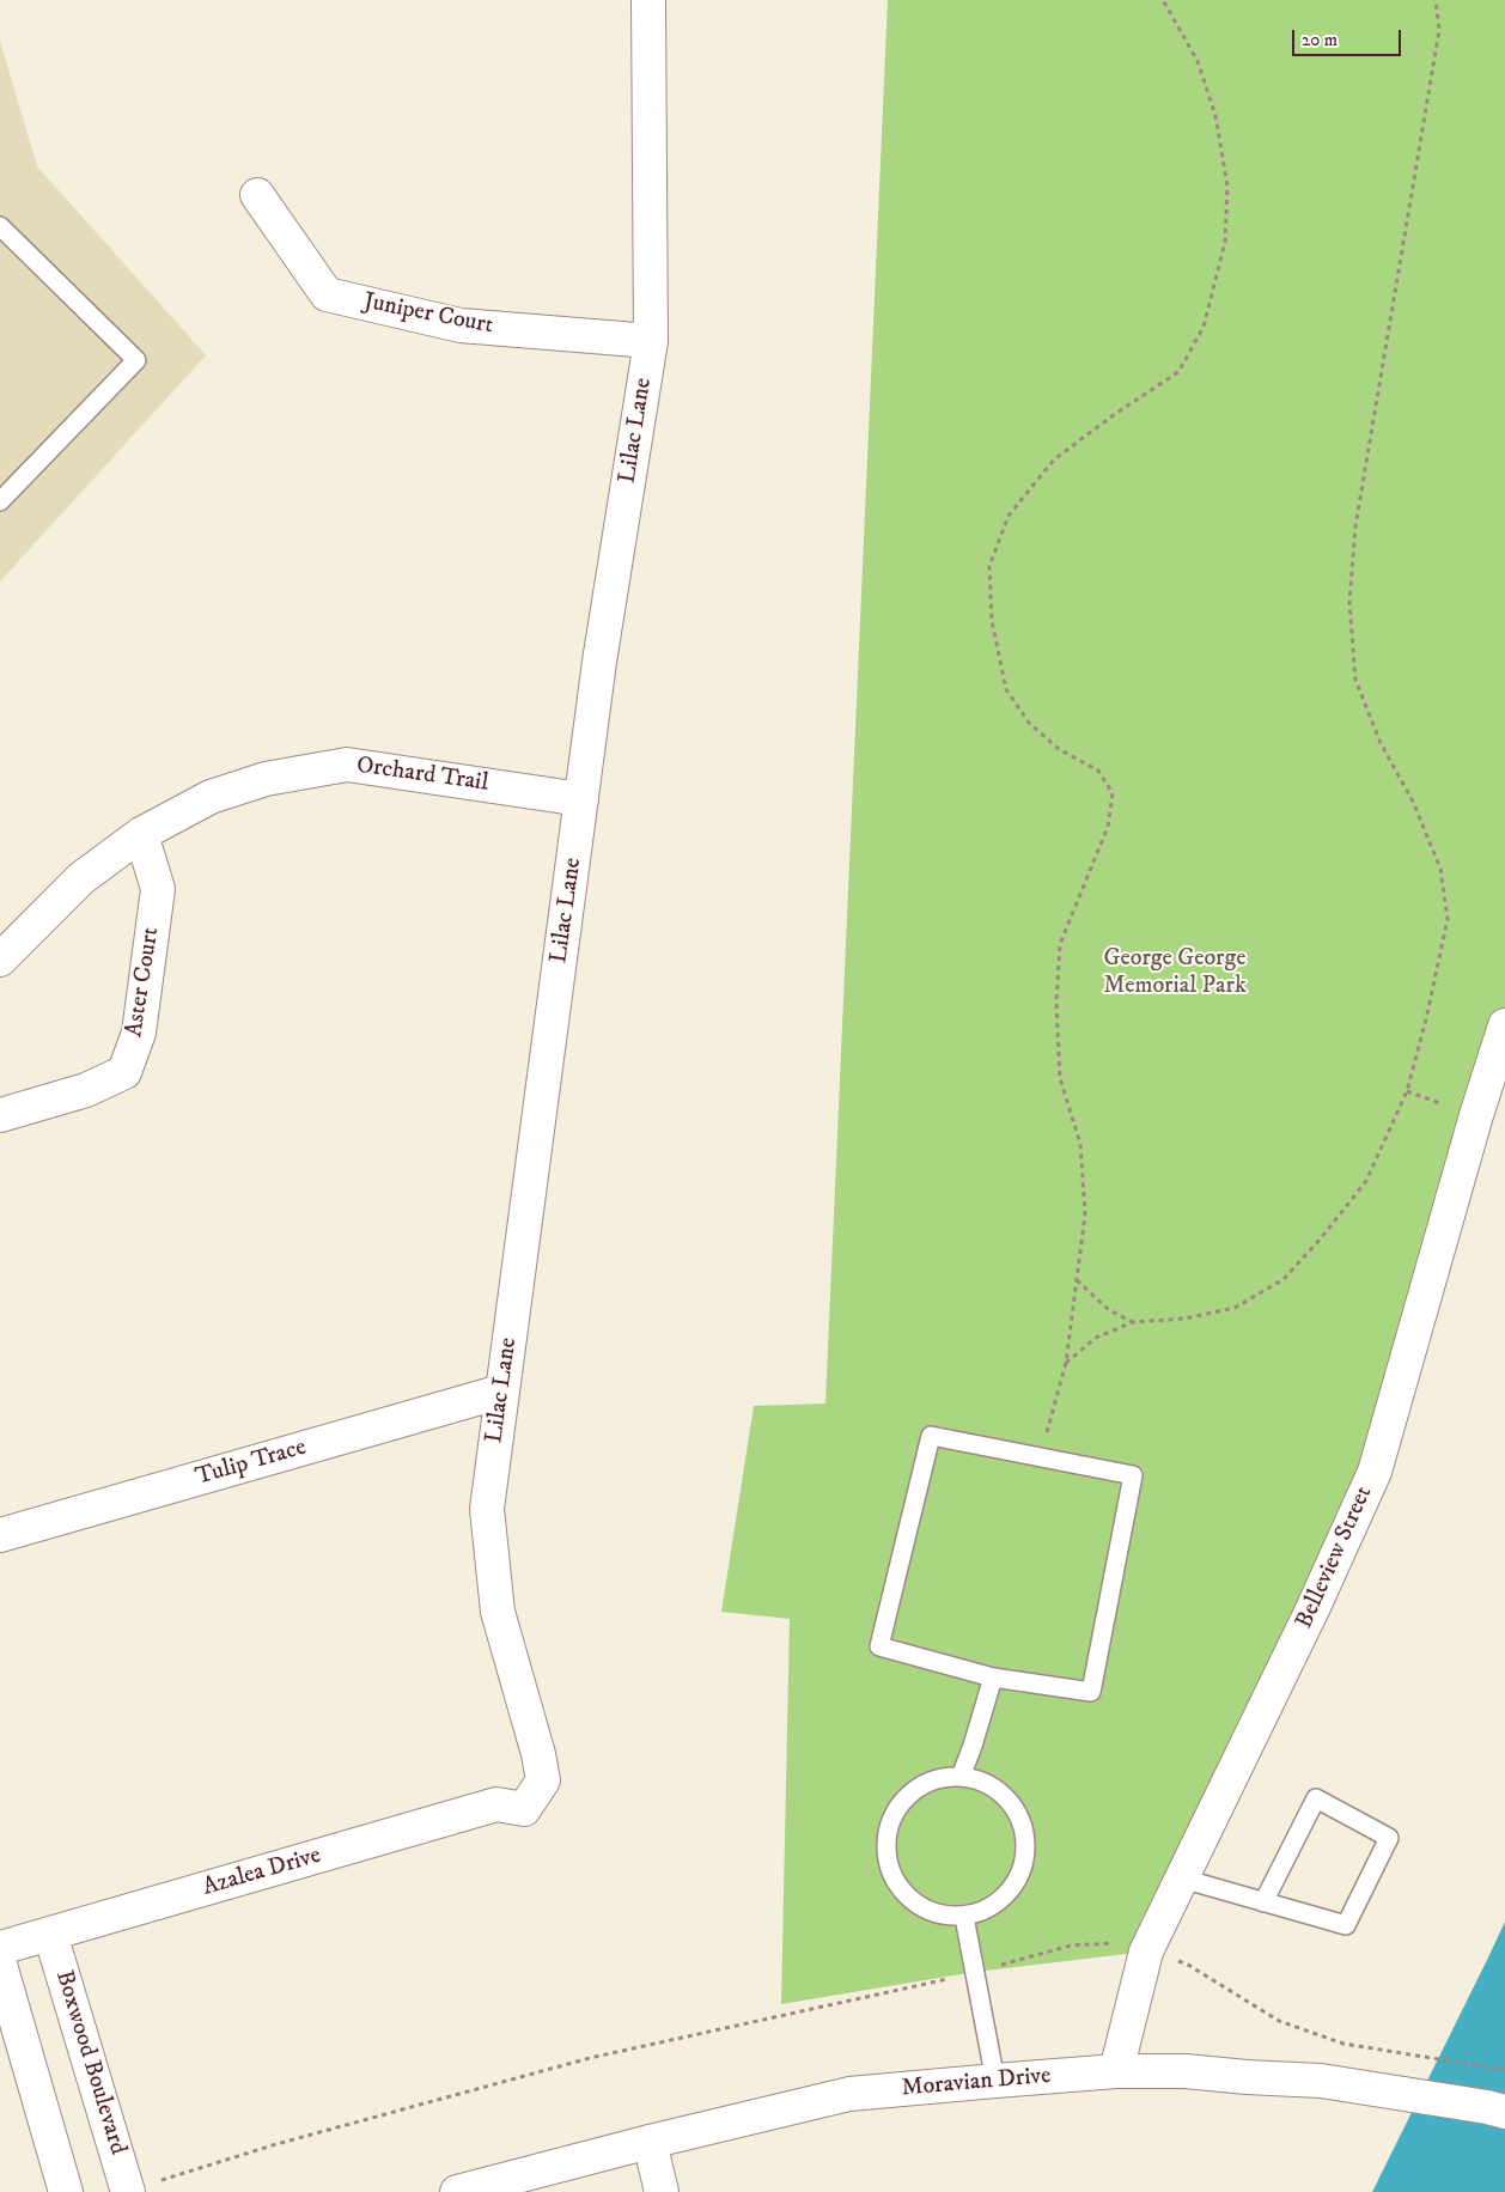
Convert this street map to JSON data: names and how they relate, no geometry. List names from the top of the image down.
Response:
{
  "streets": {
    "street": [
      "Juniper Court",
      "Lilac Lane",
      "Orchard Trail",
      "Aster Court",
      "Tulip Trace",
      "Belleview Street",
      "Azalea Drive",
      "Boxwood Boulevard",
      "Moravian Drive"
    ]
  },
  "crossings": [
    ["Juniper Court", "Lilac Lane"],
    ["Lilac Lane", "Orchard Trail"],
    ["Lilac Lane", "Tulip Trace"],
    ["Lilac Lane", "Azalea Drive"],
    ["Orchard Trail", "Aster Court"],
    ["Belleview Street", "Moravian Drive"],
    ["Azalea Drive", "Boxwood Boulevard"]
  ],
  "parks": ["George George Memorial Park"],
  "scale_bar": "20 m"
}
